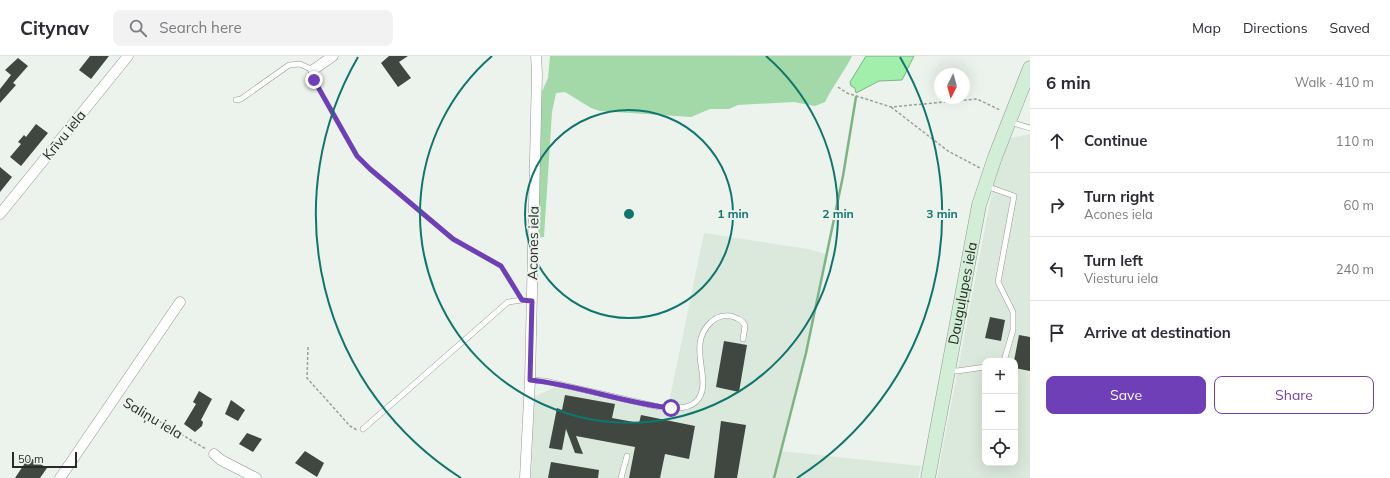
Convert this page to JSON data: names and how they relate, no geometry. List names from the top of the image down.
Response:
{
  "streets": {
    "street": [
      "Krīvu iela",
      "Acones iela",
      "Dauguļupes iela",
      "Saliņu iela"
    ]
  },
  "scale_bar": "50 m",
  "north": "bottom",
  "page": {
    "header": "Citynav",
    "search": "Search here",
    "nav": ["Map", "Directions", "Saved"],
    "heading": ["6 min", "Walk · 410 m"],
    "list": [
      ["Continue", "110 m"],
      ["Turn right", "Acones iela", "60 m"],
      ["Turn left", "Viesturu iela", "240 m"],
      "Arrive at destination"
    ],
    "map_buttons": ["+", "−"],
    "buttons": ["Save", "Share"],
    "scale": "50 m"
  },
  "rings": ["1 min", "2 min", "3 min"]
}
